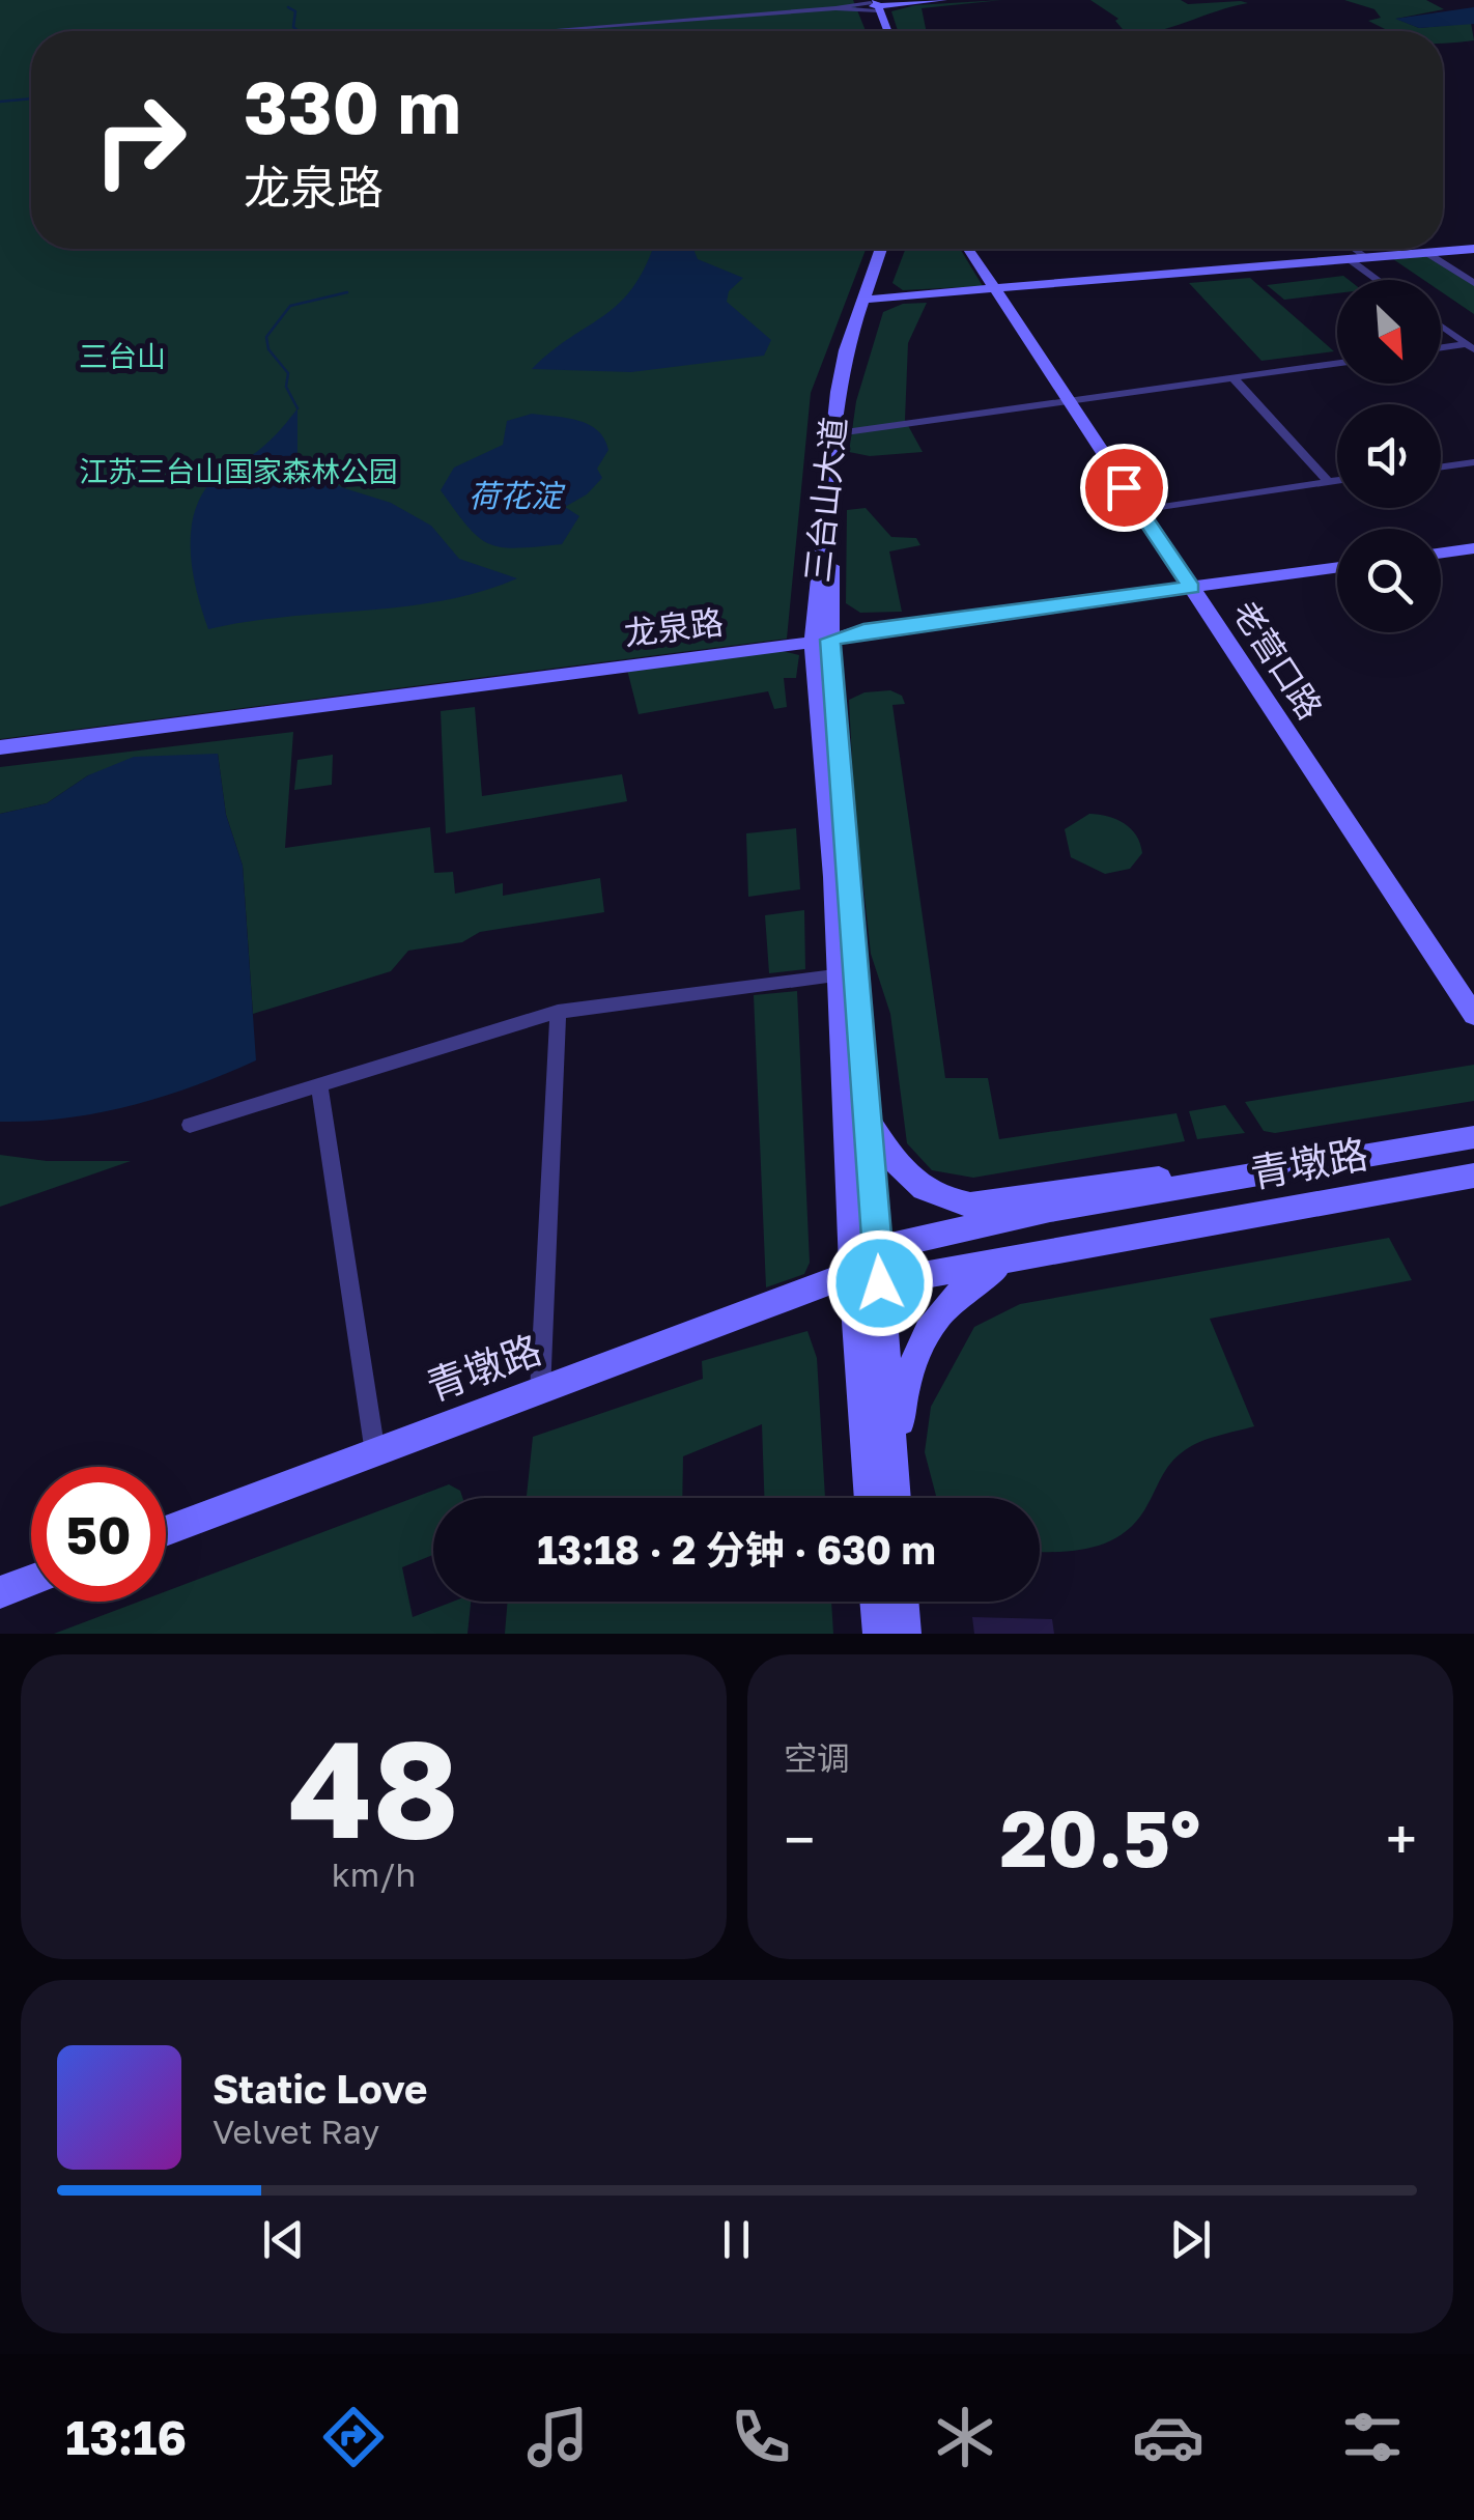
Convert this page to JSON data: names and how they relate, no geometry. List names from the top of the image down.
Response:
{
  "streets": {
    "main road": [
      "三台山大道",
      "龙泉路",
      "老营口路",
      "青墩路"
    ]
  },
  "crossings": [
    ["三台山大道", "龙泉路"],
    ["三台山大道", "青墩路"],
    ["龙泉路", "老营口路"]
  ],
  "water": ["荷花淀"],
  "parks": ["三台山", "江苏三台山国家森林公园"],
  "north": "bottom right",
  "page": {
    "turn": ["330 m", "龙泉路"],
    "limit": "50",
    "trip": "13:18 · 2 分钟 · 630 m",
    "tile": [
      ["48", "km/h"],
      "空调"
    ],
    "heat": ["−", "20.5°", "+"],
    "song": ["Static Love", "Velvet Ray"],
    "tabs": "13:16"
  }
}
